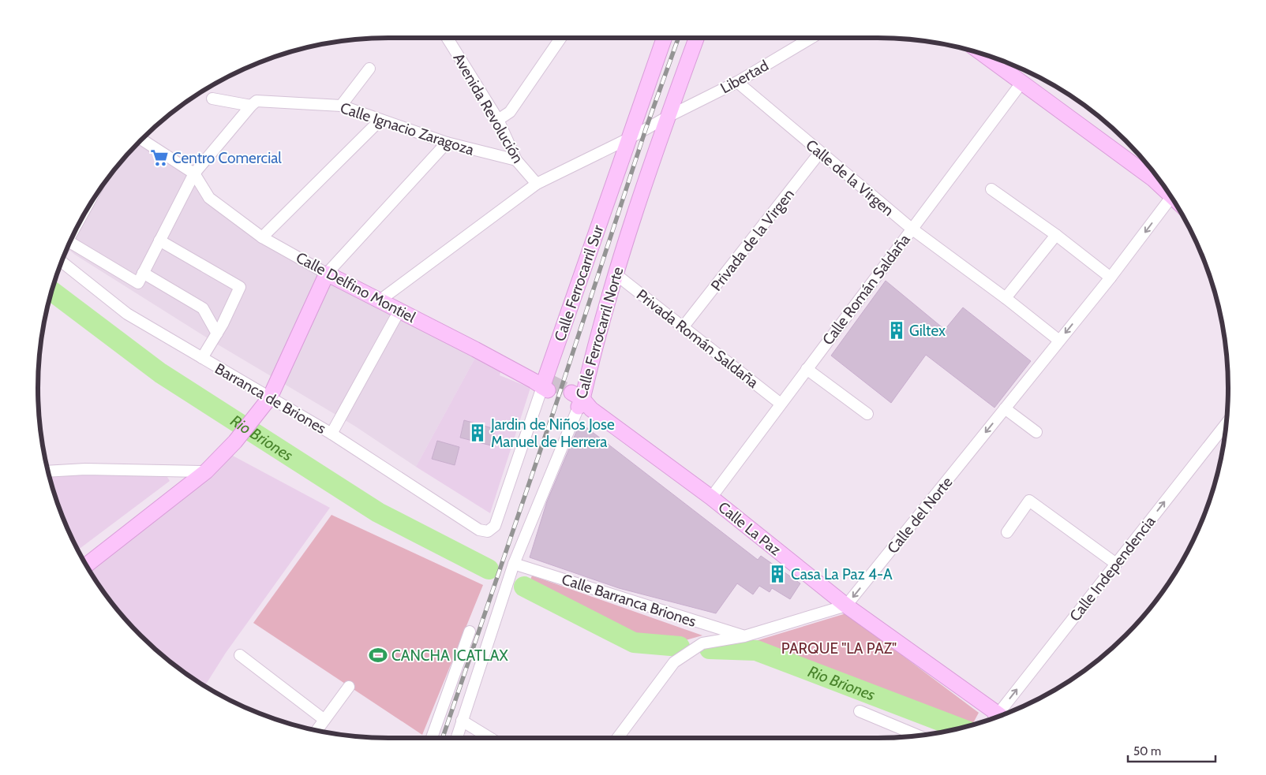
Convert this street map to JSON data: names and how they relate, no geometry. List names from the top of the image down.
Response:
{
  "streets": {
    "main road": [
      "Calle Ferrocarril Sur",
      "Calle Delfino Montiel",
      "Calle Ferrocarril Norte",
      "Calle La Paz"
    ],
    "street": [
      "Libertad",
      "Avenida Revolución",
      "Calle Ignacio Zaragoza",
      "Calle de la Virgen",
      "Privada de la Virgen",
      "Calle Román Saldaña",
      "Privada Román Saldaña",
      "Barranca de Briones",
      "Calle del Norte",
      "Calle Independencia",
      "Calle Barranca Briones"
    ]
  },
  "crossings": [
    ["Libertad", "Avenida Revolución"],
    ["Libertad", "Calle de la Virgen"],
    ["Libertad", "Calle Ferrocarril Sur"],
    ["Libertad", "Calle Delfino Montiel"],
    ["Libertad", "Calle Ferrocarril Norte"],
    ["Avenida Revolución", "Calle Ignacio Zaragoza"],
    ["Calle de la Virgen", "Privada de la Virgen"],
    ["Calle de la Virgen", "Calle Román Saldaña"],
    ["Calle de la Virgen", "Calle del Norte"],
    ["Privada de la Virgen", "Privada Román Saldaña"],
    ["Calle Ferrocarril Sur", "Calle Delfino Montiel"],
    ["Calle Ferrocarril Sur", "Barranca de Briones"],
    ["Calle Román Saldaña", "Privada Román Saldaña"],
    ["Calle Román Saldaña", "Calle La Paz"],
    ["Calle Ferrocarril Norte", "Privada Román Saldaña"],
    ["Calle Ferrocarril Norte", "Calle La Paz"],
    ["Calle Ferrocarril Norte", "Calle Barranca Briones"],
    ["Calle del Norte", "Calle La Paz"]
  ],
  "one_way": ["Calle del Norte", "Calle Independencia"],
  "water": ["Rio Briones"],
  "parks": ["PARQUE \"LA PAZ\""],
  "places": {
    "supermarket": ["Centro Comercial"],
    "building": ["Giltex", "Jardin de Niños Jose Manuel de Herrera", "Casa La Paz 4-A"],
    "sports": ["CANCHA ICATLAX"]
  },
  "scale_bar": "50 m"
}
